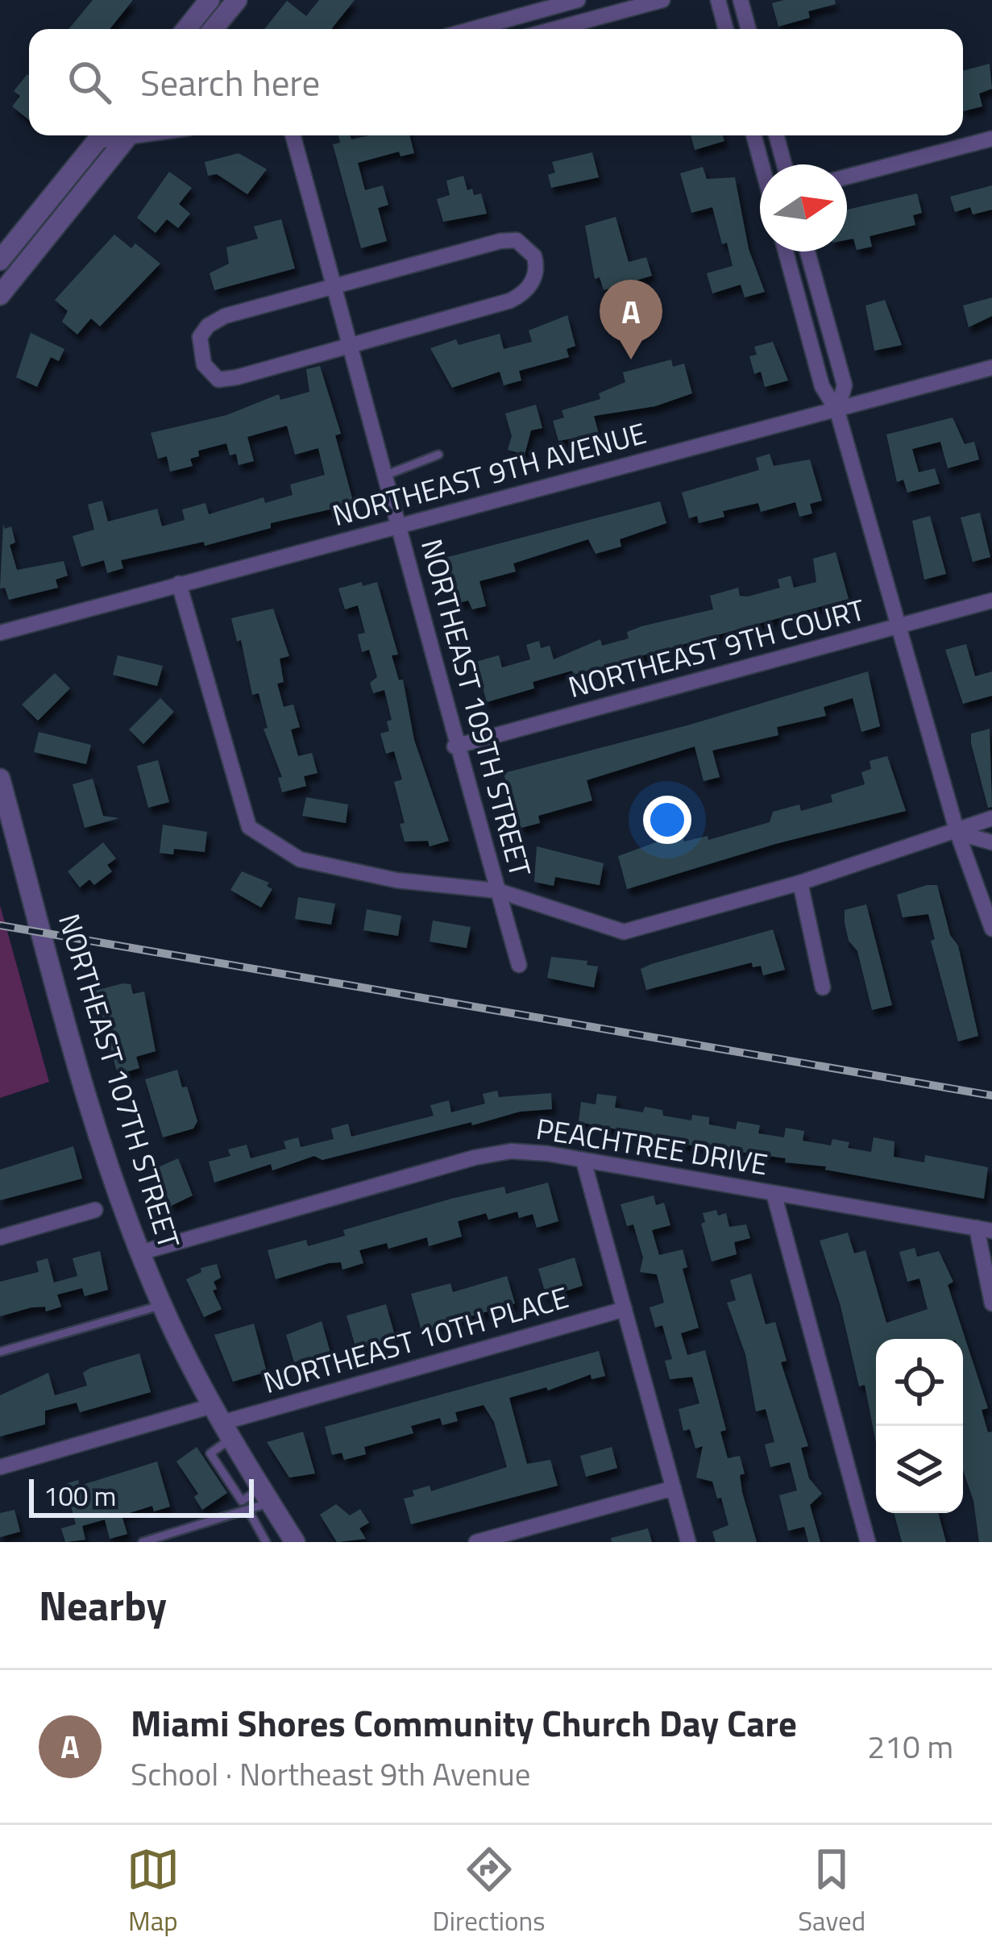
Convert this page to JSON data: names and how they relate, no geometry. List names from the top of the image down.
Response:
{
  "streets": {
    "street": [
      "NORTHEAST 9TH AVENUE",
      "NORTHEAST 9TH COURT",
      "NORTHEAST 109TH STREET",
      "NORTHEAST 107TH STREET",
      "PEACHTREE DRIVE",
      "NORTHEAST 10TH PLACE"
    ]
  },
  "crossings": [
    ["NORTHEAST 9TH AVENUE", "NORTHEAST 109TH STREET"],
    ["NORTHEAST 9TH COURT", "NORTHEAST 109TH STREET"],
    ["NORTHEAST 107TH STREET", "PEACHTREE DRIVE"],
    ["NORTHEAST 107TH STREET", "NORTHEAST 10TH PLACE"]
  ],
  "scale_bar": "100 m",
  "north": "right",
  "page": {
    "search": "Search here",
    "pins": "A",
    "scale": "100 m",
    "heading": "Nearby",
    "list": [
      {
        "mark": "A",
        "name": "Miami Shores Community Church Day Care",
        "note": "School · Northeast 9th Avenue",
        "value": "210 m"
      }
    ],
    "nav": ["Map", "Directions", "Saved"]
  }
}
